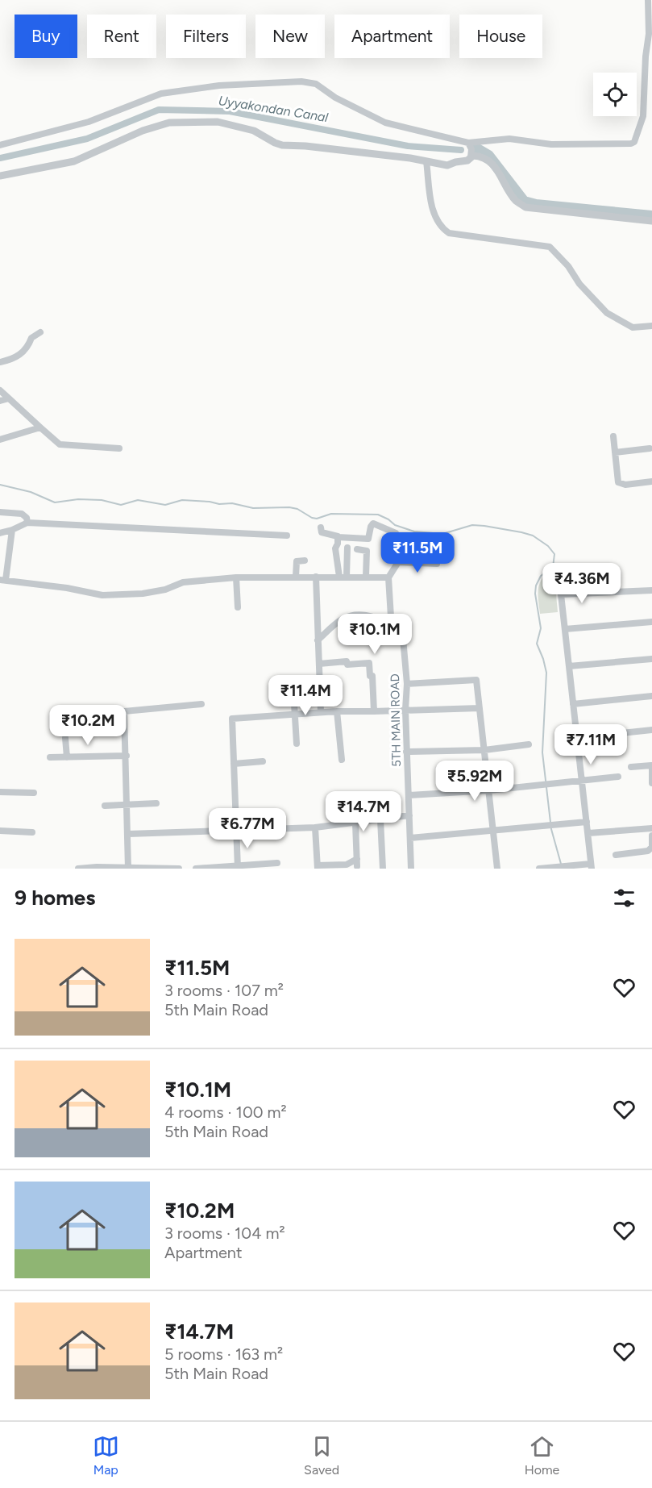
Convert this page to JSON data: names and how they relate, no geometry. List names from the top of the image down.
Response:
{
  "streets": {
    "street": ["5TH MAIN ROAD"]
  },
  "water": ["Uyyakondan Canal"],
  "page": {
    "chip": [
      "Buy",
      "Rent",
      "Filters",
      "New",
      "Apartment",
      "House"
    ],
    "price": [
      "₹11.5M",
      "₹4.36M",
      "₹10.1M",
      "₹11.4M",
      "₹10.2M",
      "₹7.11M",
      "₹5.92M",
      "₹14.7M",
      "₹6.77M"
    ],
    "heading": "9 homes",
    "list": [
      {
        "name": "₹11.5M",
        "note": "3 rooms · 107 m² · 5th Main Road"
      },
      {
        "name": "₹10.1M",
        "note": "4 rooms · 100 m² · 5th Main Road"
      },
      {
        "name": "₹10.2M",
        "note": "3 rooms · 104 m² · Apartment"
      },
      {
        "name": "₹14.7M",
        "note": "5 rooms · 163 m² · 5th Main Road"
      }
    ],
    "tabs": ["Map", "Saved", "Home"]
  }
}
